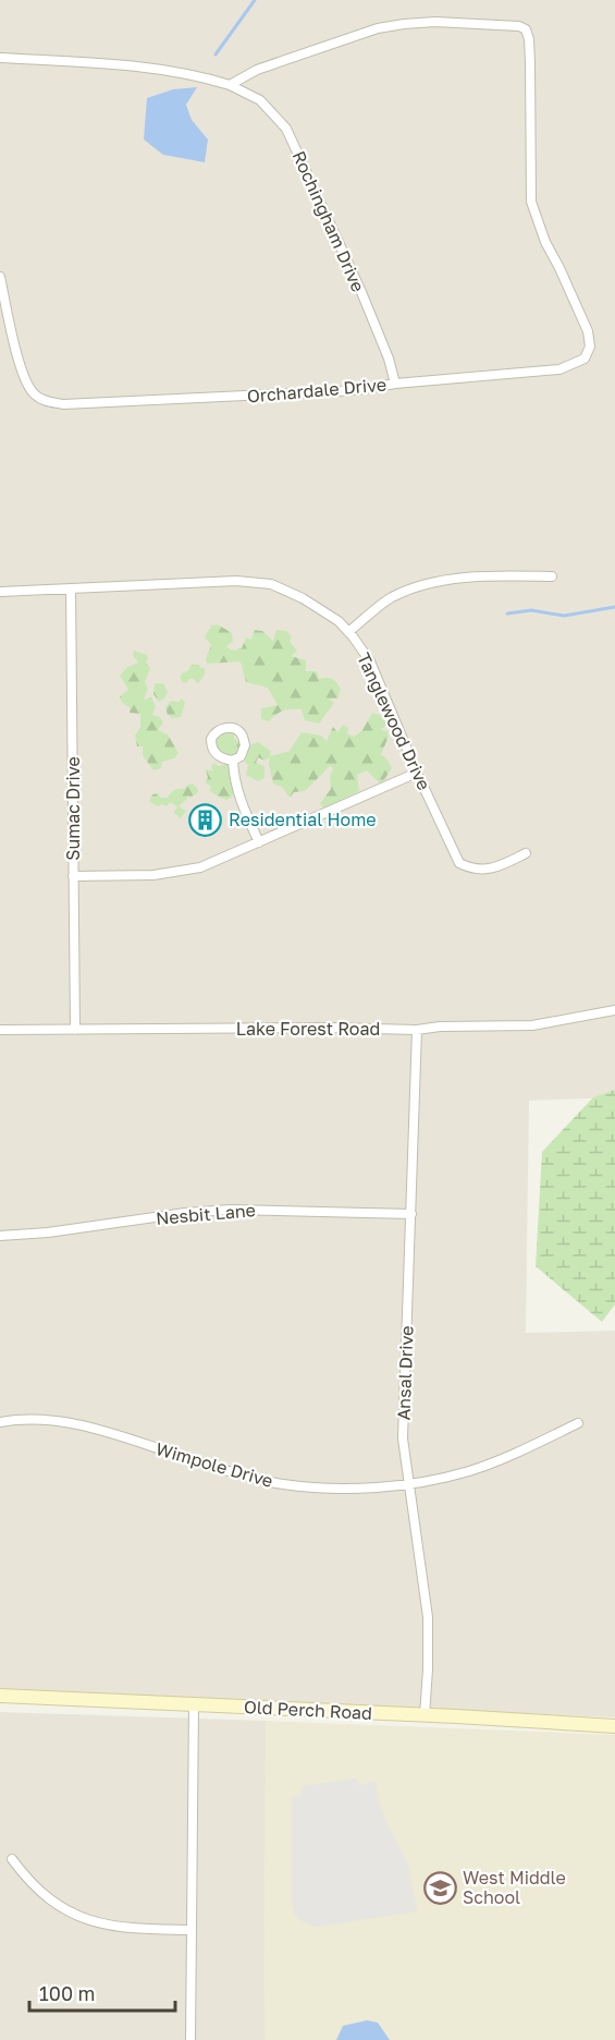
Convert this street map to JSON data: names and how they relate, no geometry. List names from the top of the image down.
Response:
{
  "streets": {
    "street": [
      "Rochingham Drive",
      "Orchardale Drive",
      "Tanglewood Drive",
      "Sumac Drive",
      "Lake Forest Road",
      "Nesbit Lane",
      "Ansal Drive",
      "Wimpole Drive",
      "Old Perch Road"
    ]
  },
  "crossings": [
    ["Rochingham Drive", "Orchardale Drive"],
    ["Tanglewood Drive", "Sumac Drive"],
    ["Sumac Drive", "Lake Forest Road"],
    ["Lake Forest Road", "Ansal Drive"],
    ["Nesbit Lane", "Ansal Drive"],
    ["Ansal Drive", "Wimpole Drive"],
    ["Ansal Drive", "Old Perch Road"]
  ],
  "places": {
    "building": ["Residential Home"],
    "school or university": ["West Middle School"]
  },
  "scale_bar": "100 m"
}
